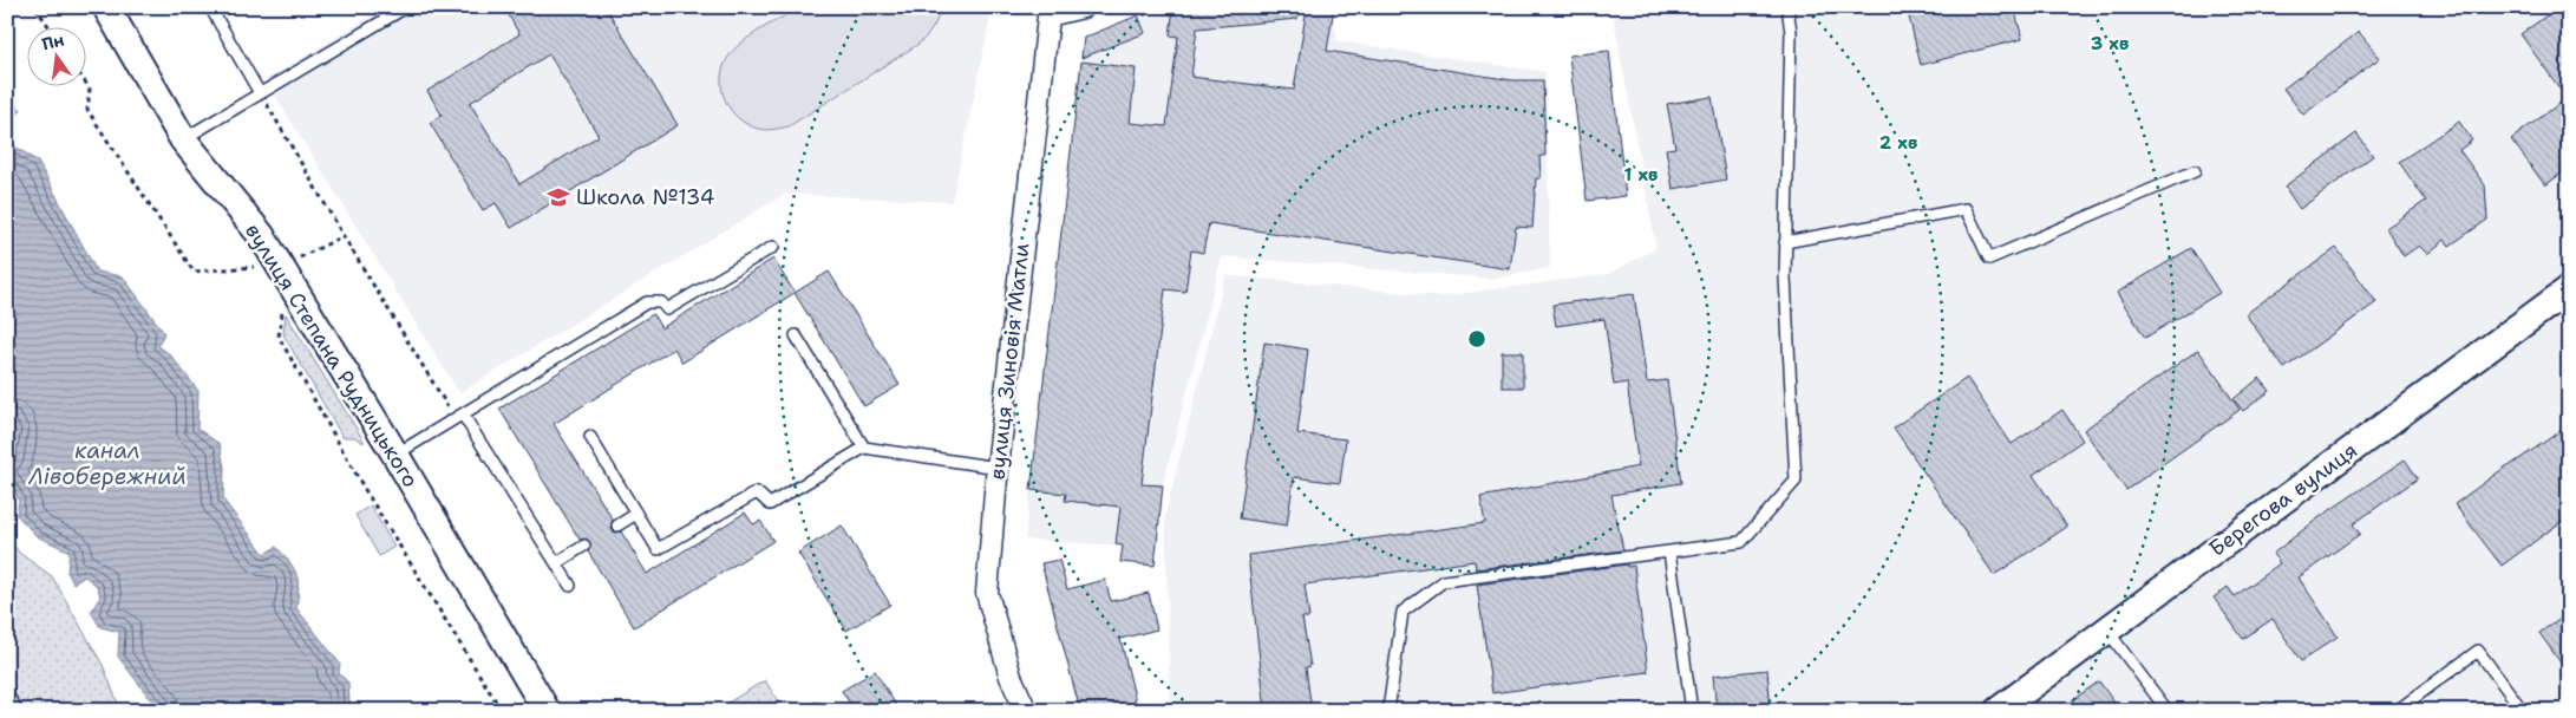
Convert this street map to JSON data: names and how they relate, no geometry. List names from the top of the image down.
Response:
{
  "streets": {
    "street": ["вулиця Степана Рудницького", "вулиця Зиновія Матли", "Берегова вулиця"]
  },
  "water": ["канал Лівобережний"],
  "places": {
    "school or university": ["Школа №134"]
  },
  "north": "top",
  "rings": ["3 хв", "2 хв", "1 хв"]
}
